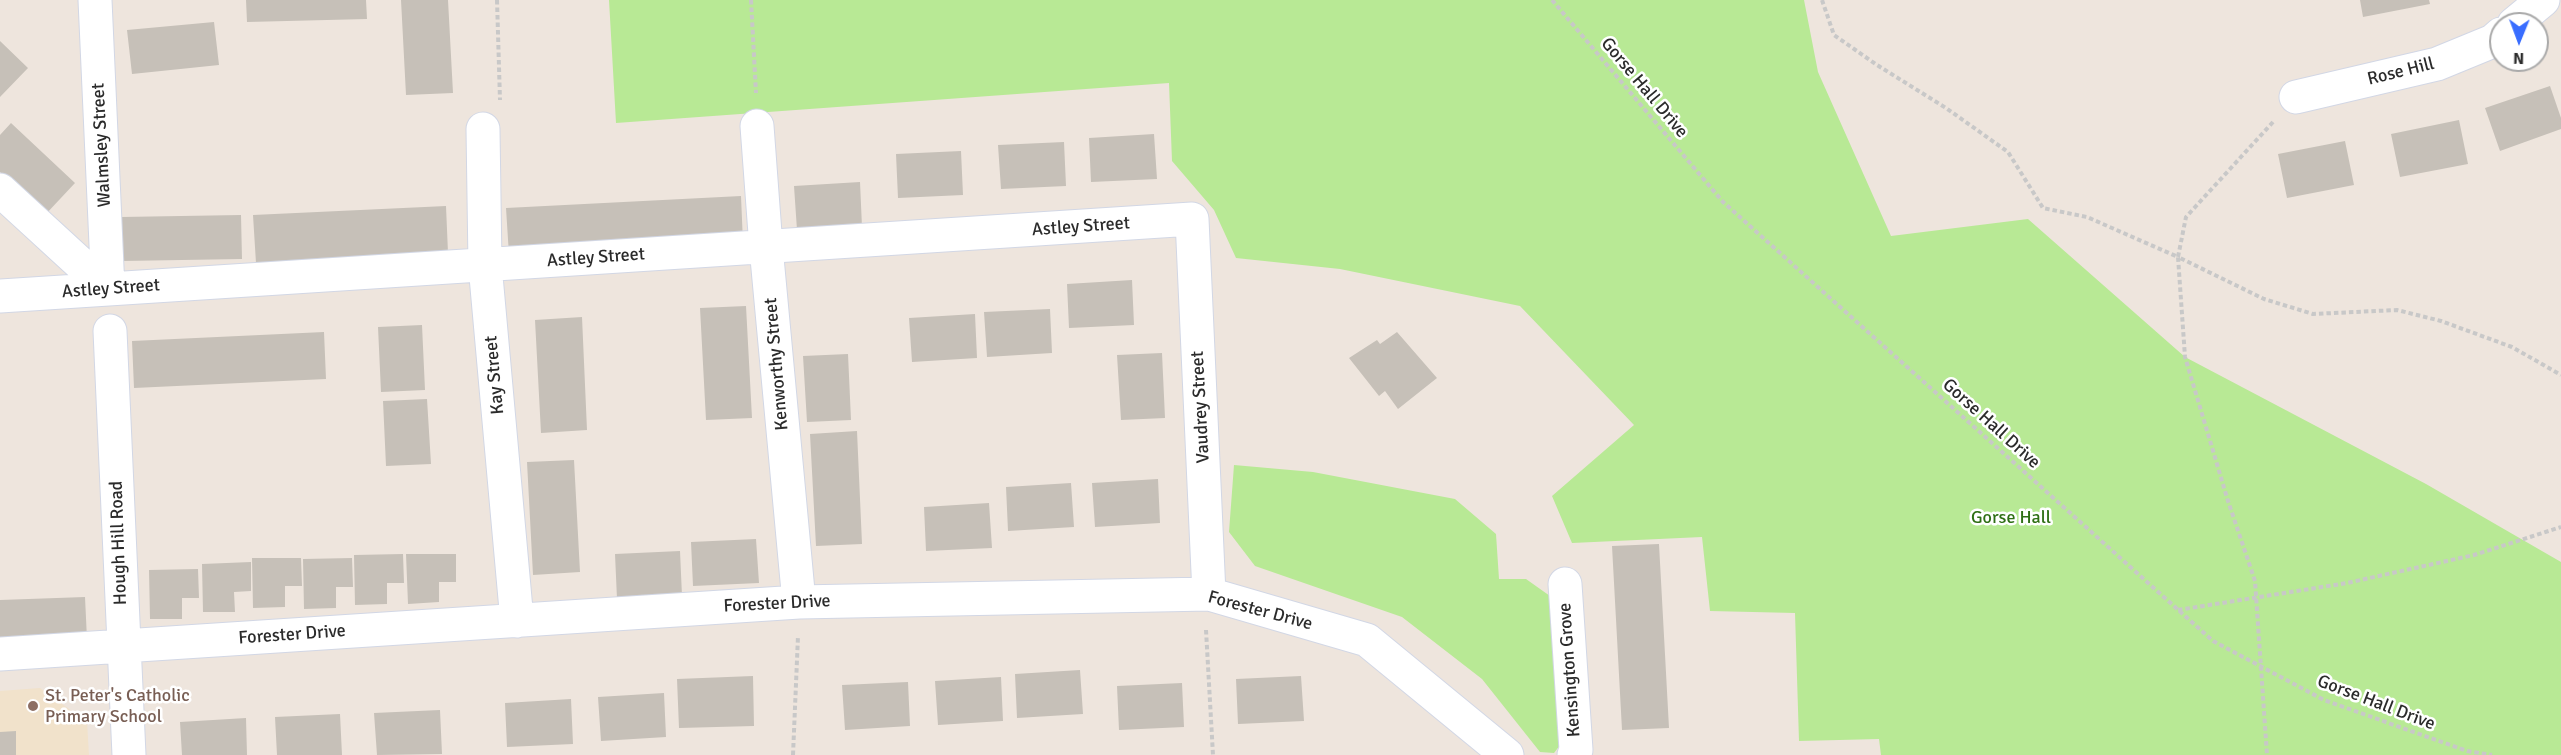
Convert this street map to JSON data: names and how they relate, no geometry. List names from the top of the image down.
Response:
{
  "streets": {
    "street": [
      "Rose Hill",
      "Walmsley Street",
      "Astley Street",
      "Kenworthy Street",
      "Kay Street",
      "Vaudrey Street",
      "Hough Hill Road",
      "Forester Drive",
      "Kensington Grove"
    ],
    "path": ["Gorse Hall Drive"]
  },
  "crossings": [
    ["Walmsley Street", "Astley Street"],
    ["Astley Street", "Kenworthy Street"],
    ["Astley Street", "Kay Street"],
    ["Astley Street", "Vaudrey Street"],
    ["Kenworthy Street", "Forester Drive"],
    ["Kay Street", "Forester Drive"],
    ["Vaudrey Street", "Forester Drive"],
    ["Hough Hill Road", "Forester Drive"]
  ],
  "parks": ["Gorse Hall"],
  "places": ["St. Peter's Catholic Primary School"],
  "north": "bottom"
}
